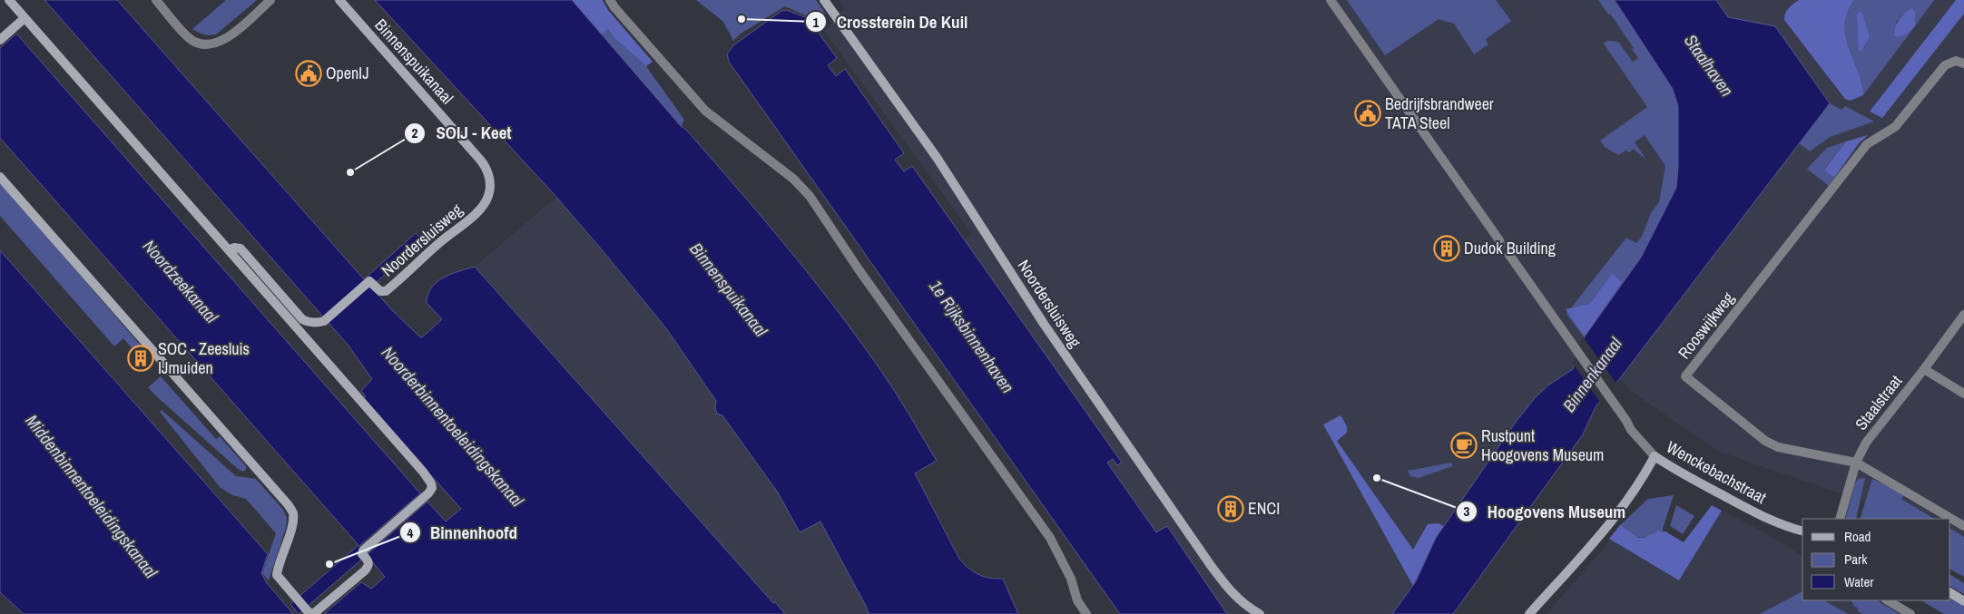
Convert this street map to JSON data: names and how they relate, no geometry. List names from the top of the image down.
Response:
{
  "streets": {
    "street": [
      "Binnenspuikanaal",
      "Noordersluisweg",
      "Rooswijkweg",
      "Staalstraat",
      "Wenckebachstraat"
    ]
  },
  "crossings": [
    ["Binnenspuikanaal", "Noordersluisweg"],
    ["Rooswijkweg", "Staalstraat"]
  ],
  "water": [
    "Staalhaven",
    "Noordzeekanaal",
    "Binnenspuikanaal",
    "1e Rijksbinnenhaven",
    "Binnenkanaal",
    "Noorderbinnentoeleidingskanaal",
    "Middenbinnentoeleidingskanaal"
  ],
  "places": {
    "other": [
      "Crossterein De Kuil",
      "SOIJ - Keet",
      "Hoogovens Museum",
      "Binnenhoofd"
    ],
    "public building": ["OpenIJ", "Bedrijfsbrandweer TATA Steel"],
    "building": ["Dudok Building", "SOC - Zeesluis IJmuiden", "ENCI"],
    "cafe": ["Rustpunt Hoogovens Museum"]
  },
  "legend": ["Road", "Park", "Water"]
}
